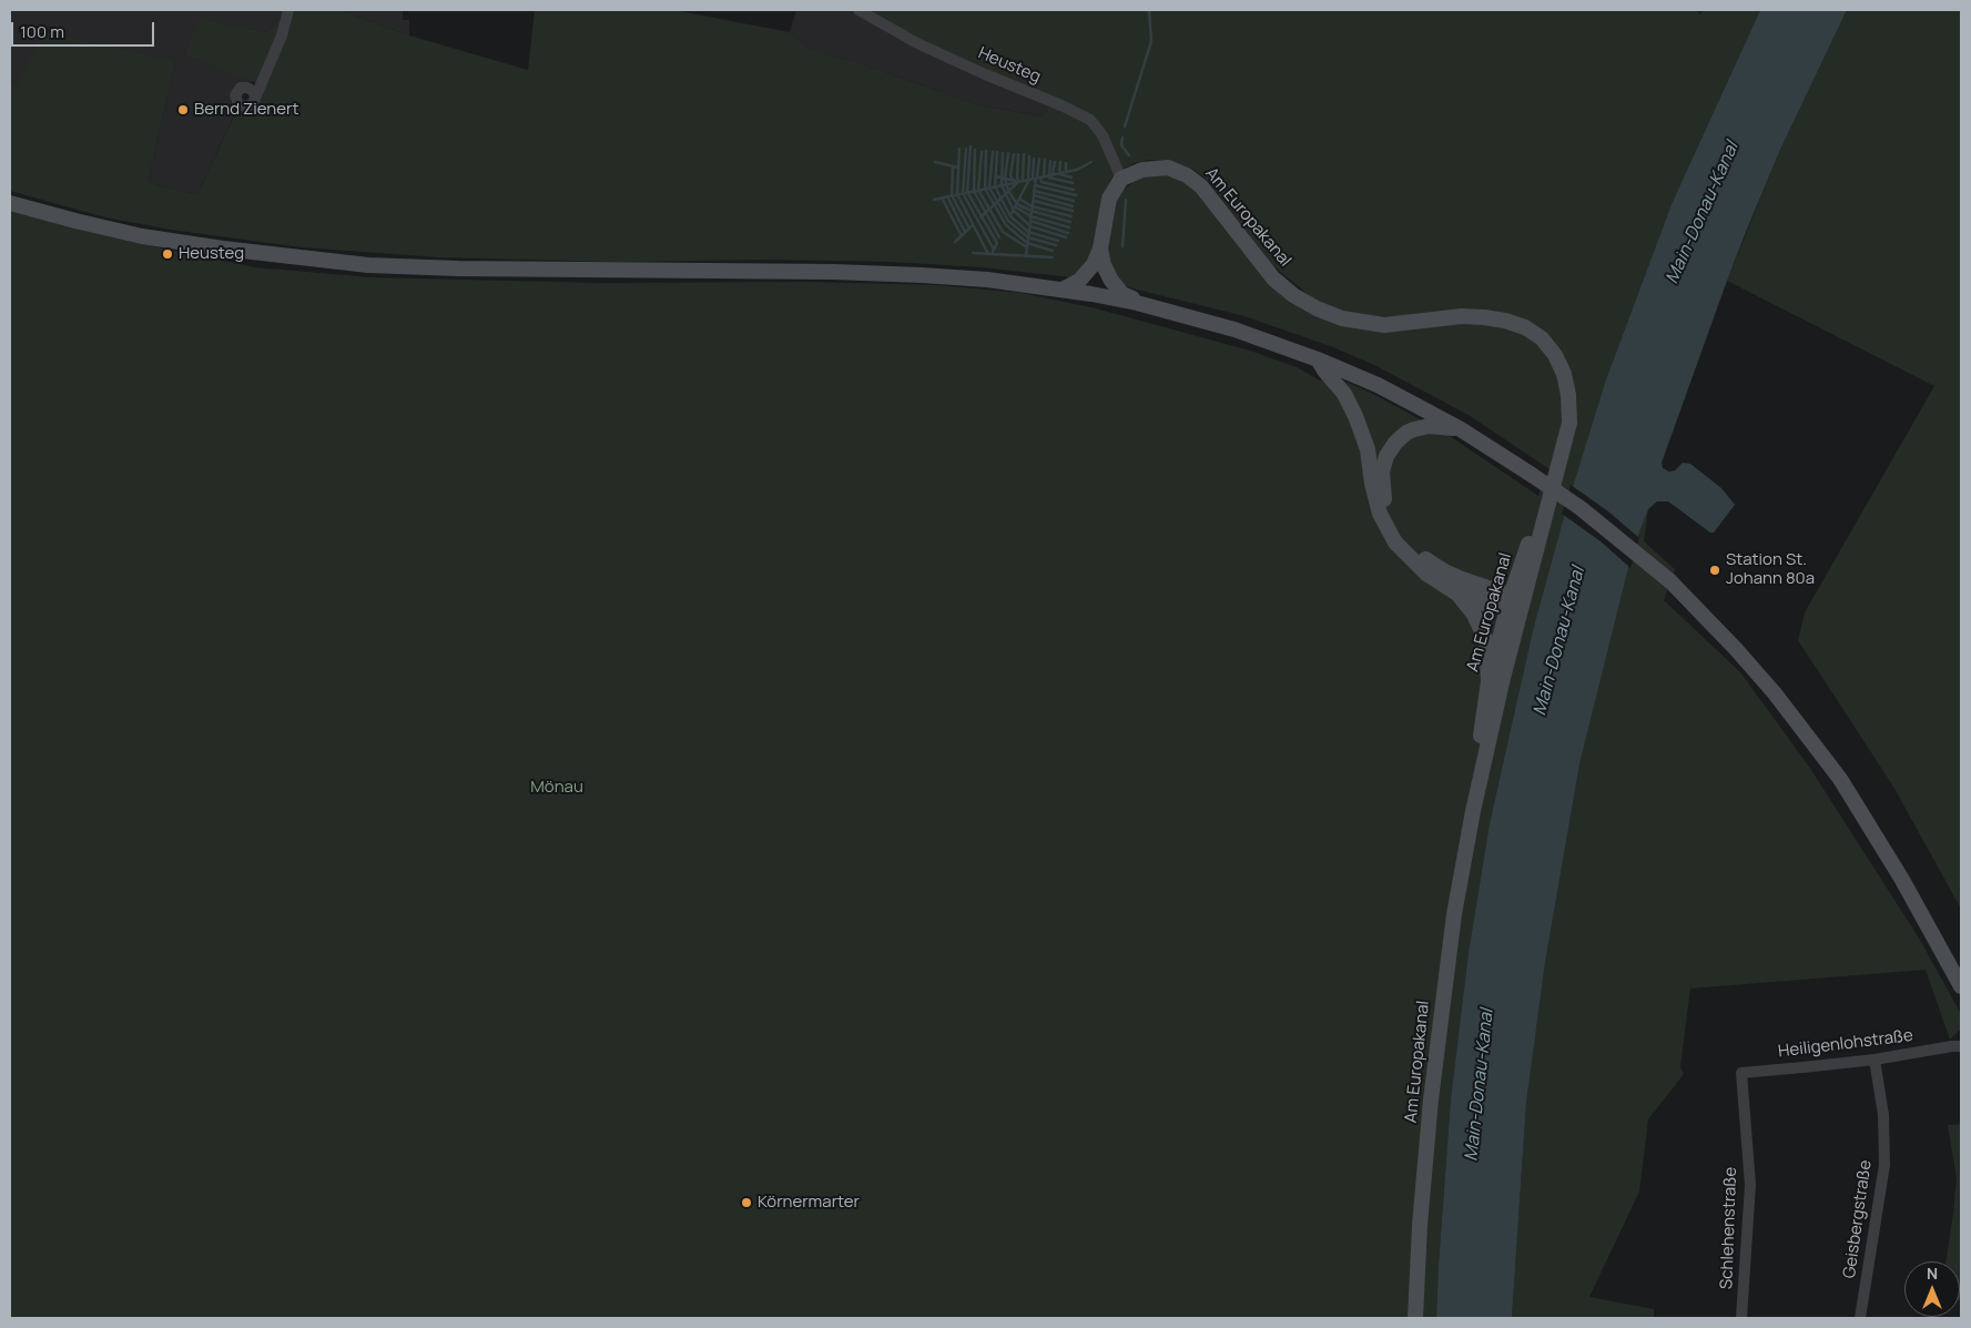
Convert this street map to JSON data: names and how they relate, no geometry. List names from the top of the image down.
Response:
{
  "streets": {
    "main road": ["Am Europakanal"],
    "street": [
      "Heusteg",
      "Heiligenlohstraße",
      "Geisbergstraße",
      "Schlehenstraße"
    ]
  },
  "crossings": [
    ["Heusteg", "Am Europakanal"],
    ["Heiligenlohstraße", "Geisbergstraße"],
    ["Heiligenlohstraße", "Schlehenstraße"]
  ],
  "water": ["Main-Donau-Kanal"],
  "parks": ["Mönau"],
  "places": [
    "Bernd Zienert",
    "Heusteg",
    "Station St. Johann 80a",
    "Körnermarter"
  ],
  "scale_bar": "100 m",
  "north": "top"
}
